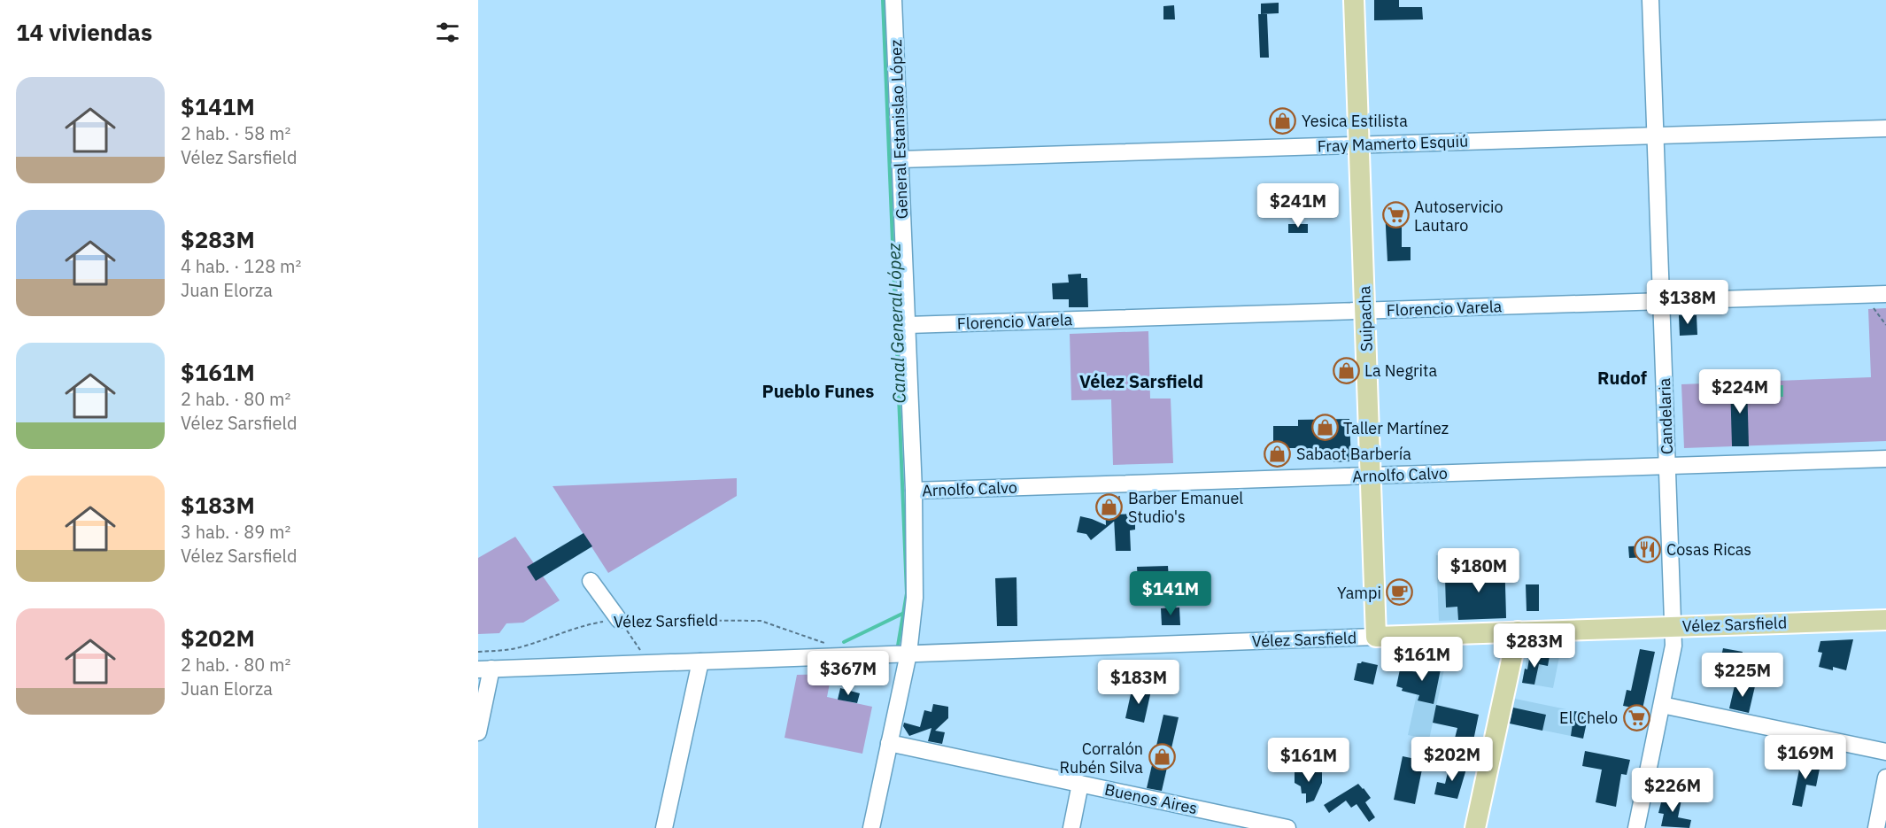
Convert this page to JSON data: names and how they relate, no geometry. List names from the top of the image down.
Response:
{
  "streets": {
    "main road": ["Suipacha", "Vélez Sarsfield"],
    "street": [
      "General Estanislao López",
      "Fray Mamerto Esquiú",
      "Florencio Varela",
      "Candelaria",
      "Arnolfo Calvo",
      "Buenos Aires"
    ]
  },
  "crossings": [
    ["General Estanislao López", "Fray Mamerto Esquiú"],
    ["General Estanislao López", "Florencio Varela"],
    ["General Estanislao López", "Arnolfo Calvo"],
    ["General Estanislao López", "Vélez Sarsfield"],
    ["General Estanislao López", "Buenos Aires"],
    ["Fray Mamerto Esquiú", "Suipacha"],
    ["Fray Mamerto Esquiú", "Candelaria"],
    ["Florencio Varela", "Suipacha"],
    ["Florencio Varela", "Candelaria"],
    ["Suipacha", "Arnolfo Calvo"],
    ["Suipacha", "Vélez Sarsfield"],
    ["Candelaria", "Arnolfo Calvo"],
    ["Candelaria", "Vélez Sarsfield"]
  ],
  "districts": ["Rudof", "Vélez Sarsfield", "Pueblo Funes"],
  "water": ["Canal General López"],
  "places": {
    "shop": [
      "Yesica Estilista",
      "La Negrita",
      "Taller Martínez",
      "Sabaot Barbería",
      "Barber Emanuel Studio's",
      "Corralón Rubén Silva"
    ],
    "supermarket": ["Autoservicio Lautaro", "El Chelo"],
    "restaurant": ["Cosas Ricas"],
    "cafe": ["Yampi"]
  },
  "page": {
    "heading": "14 viviendas",
    "list": [
      {
        "name": "$141M",
        "note": "2 hab. · 58 m² · Vélez Sarsfield"
      },
      {
        "name": "$283M",
        "note": "4 hab. · 128 m² · Juan Elorza"
      },
      {
        "name": "$161M",
        "note": "2 hab. · 80 m² · Vélez Sarsfield"
      },
      {
        "name": "$183M",
        "note": "3 hab. · 89 m² · Vélez Sarsfield"
      },
      {
        "name": "$202M",
        "note": "2 hab. · 80 m² · Juan Elorza"
      }
    ],
    "price": [
      "$241M",
      "$138M",
      "$224M",
      "$180M",
      "$141M",
      "$283M",
      "$161M",
      "$367M",
      "$225M",
      "$183M",
      "$169M",
      "$202M",
      "$161M",
      "$226M"
    ]
  }
}
